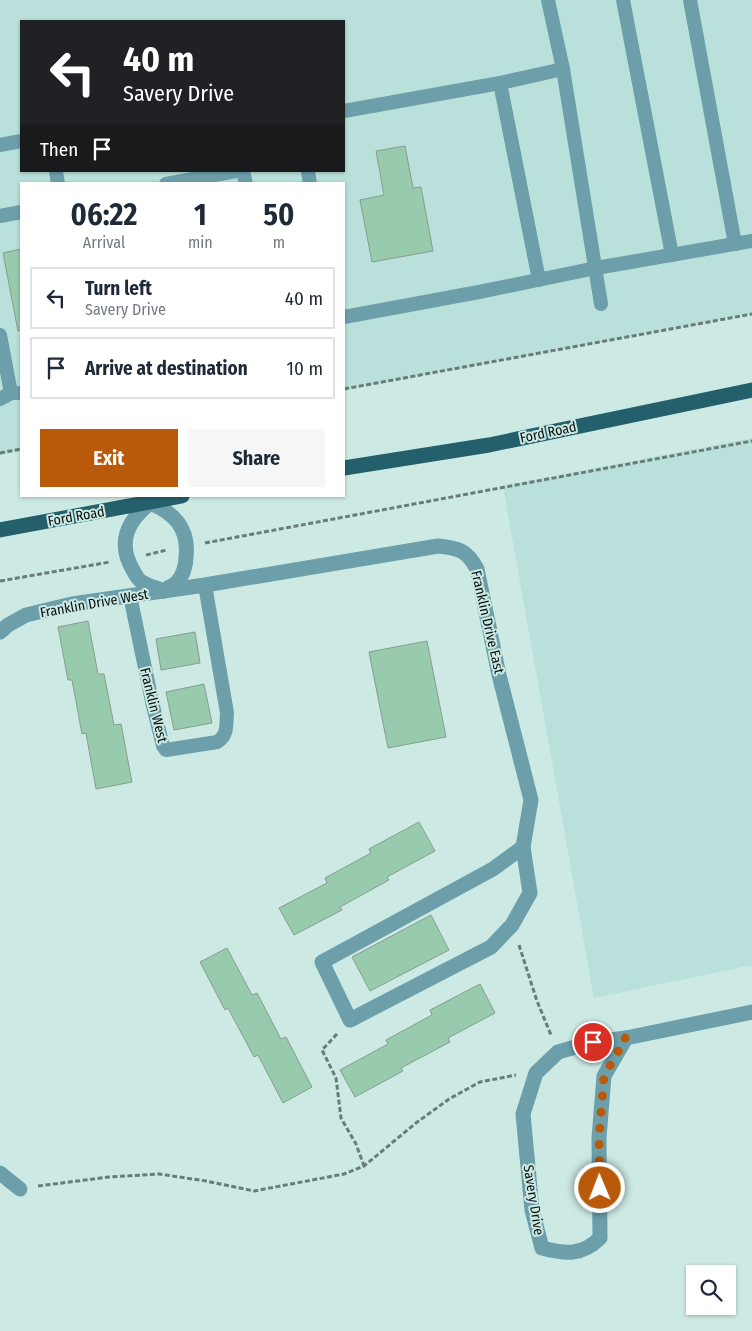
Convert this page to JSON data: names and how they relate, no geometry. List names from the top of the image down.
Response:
{
  "streets": {
    "main road": ["Ford Road"],
    "street": ["Franklin Drive West", "Franklin Drive East", "Savery Drive"],
    "lane": ["Franklin West"]
  },
  "crossings": [
    ["Franklin Drive West", "Franklin Drive East"],
    ["Franklin Drive West", "Franklin West"],
    ["Franklin Drive East", "Franklin West"]
  ],
  "page": {
    "turn": ["40 m", "Savery Drive"],
    "then": "Then",
    "eta": [
      "06:22",
      "Arrival",
      "1",
      "min",
      "50",
      "m"
    ],
    "list": [
      {
        "name": "Turn left",
        "note": "Savery Drive",
        "value": "40 m"
      },
      {
        "name": "Arrive at destination",
        "value": "10 m"
      }
    ],
    "buttons": ["Exit", "Share"]
  }
}
